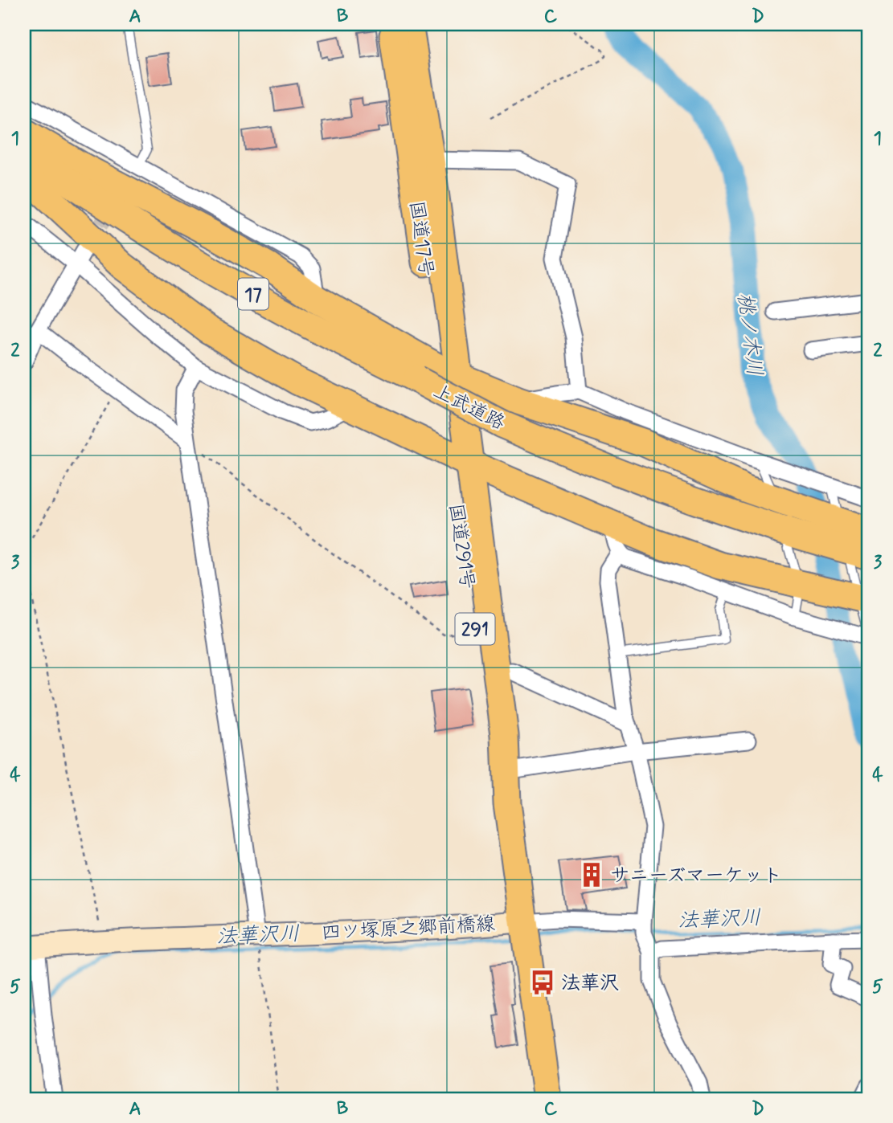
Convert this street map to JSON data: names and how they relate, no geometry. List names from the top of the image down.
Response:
{
  "streets": {
    "highway": [
      "国道17号",
      "17",
      "上武道路",
      "国道291号",
      "291"
    ],
    "main road": ["四ツ塚原之郷前橋線"]
  },
  "crossings": [
    ["国道17号", "国道291号"],
    ["国道291号", "四ツ塚原之郷前橋線"]
  ],
  "water": ["桃ノ木川", "法華沢川"],
  "places": {
    "building": ["サニーズマーケット"],
    "bus stop": ["法華沢"]
  },
  "grid": {
    "columns": [
      "A",
      "B",
      "C",
      "D"
    ],
    "rows": [
      "1",
      "2",
      "3",
      "4",
      "5"
    ]
  }
}
